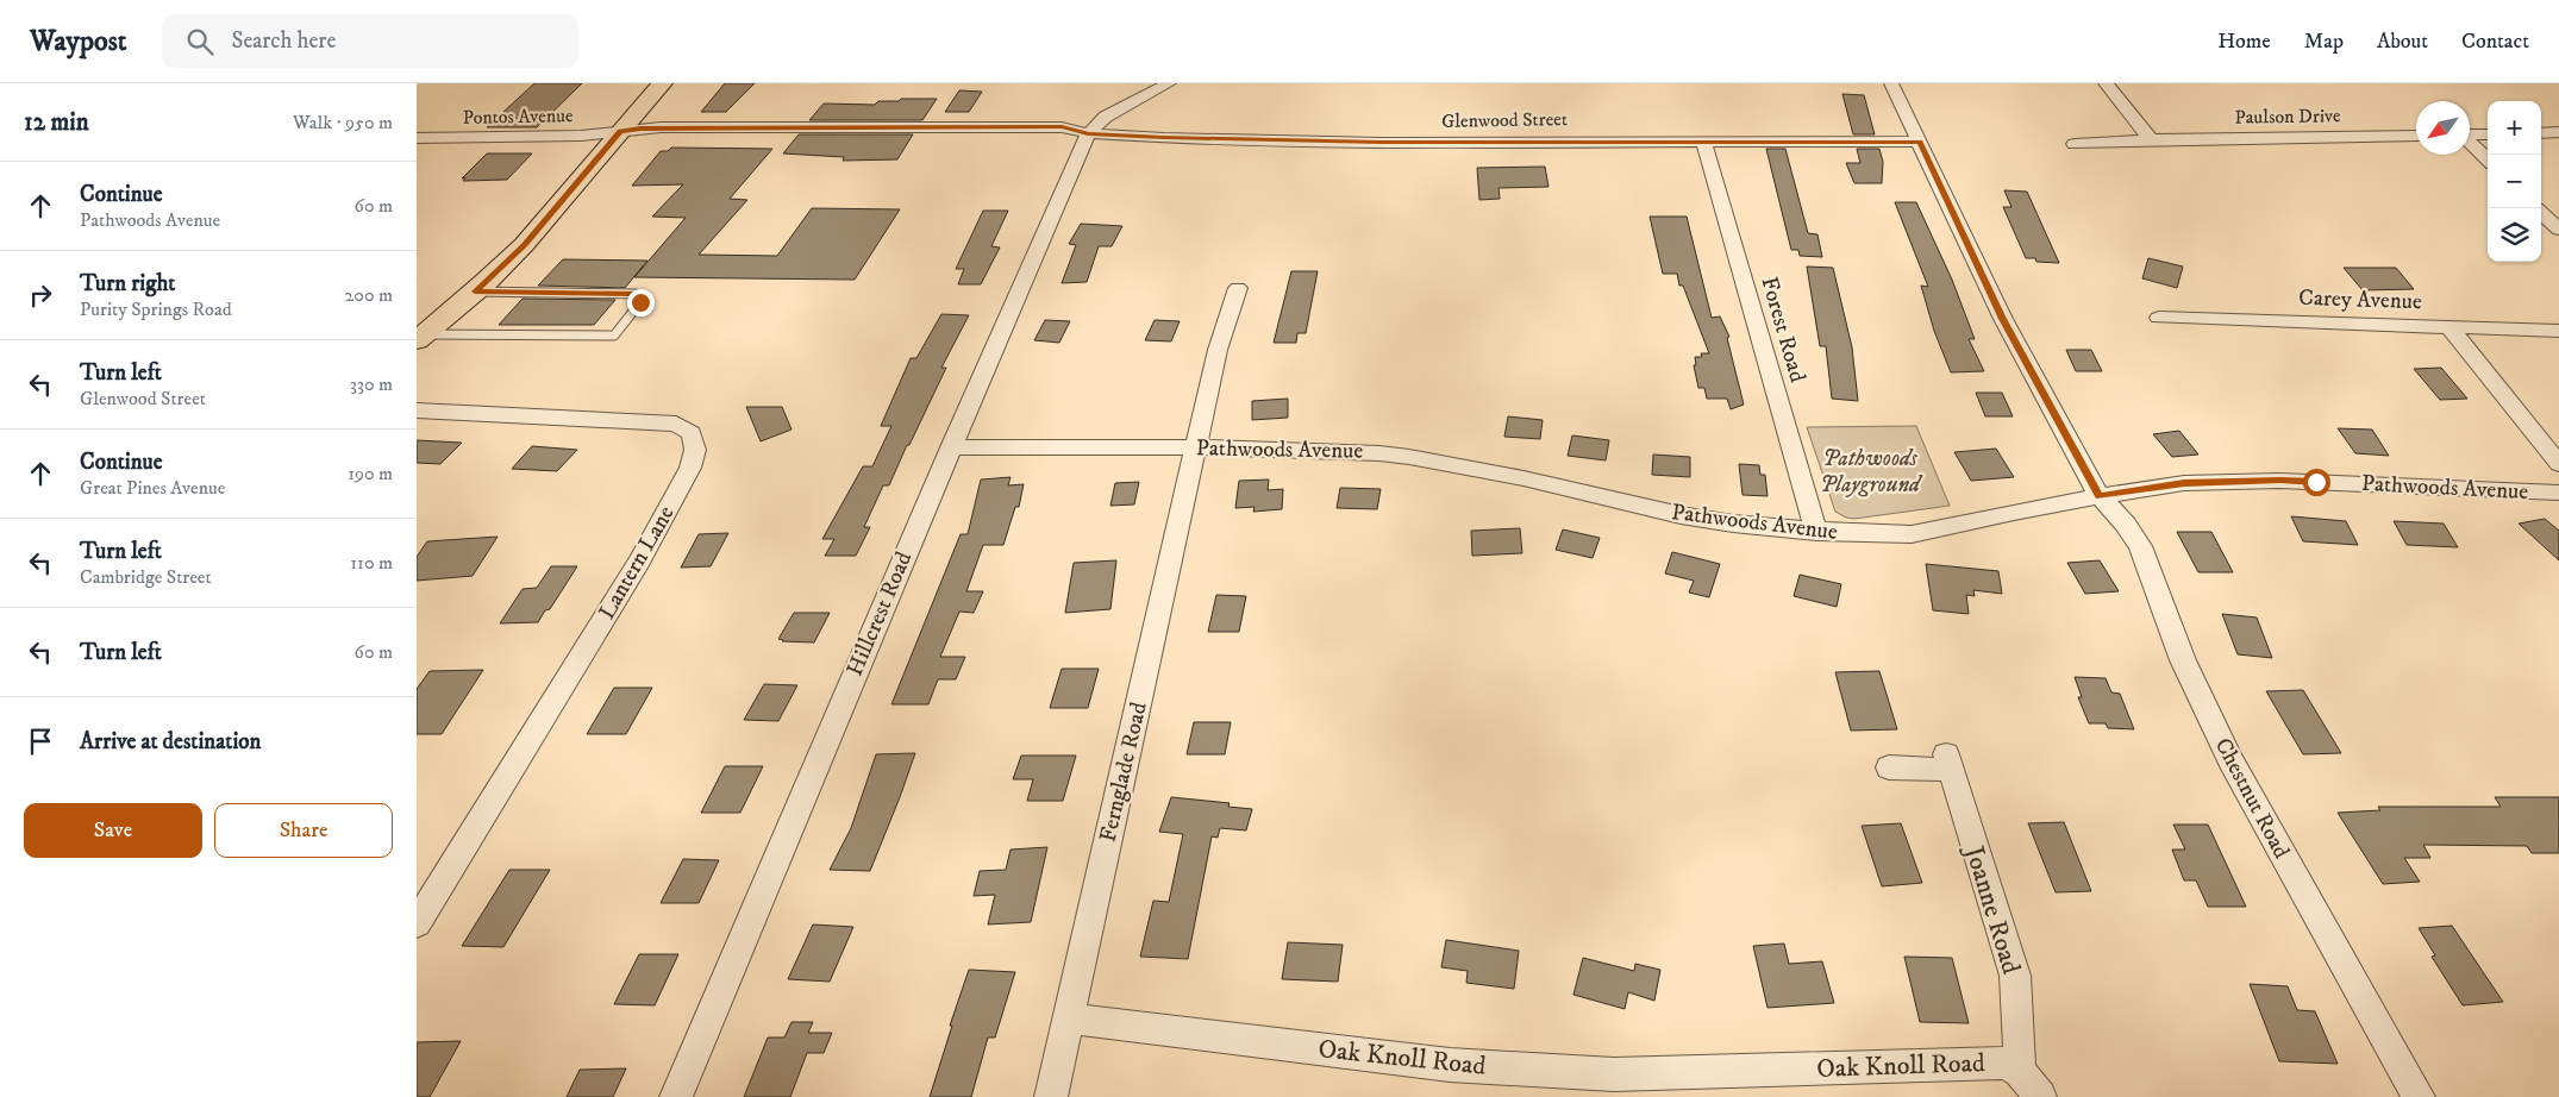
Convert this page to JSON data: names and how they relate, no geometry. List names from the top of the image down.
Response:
{
  "streets": {
    "street": [
      "Pontos Avenue",
      "Paulson Drive",
      "Glenwood Street",
      "Carey Avenue",
      "Forest Road",
      "Pathwoods Avenue",
      "Lantern Lane",
      "Hillcrest Road",
      "Fernglade Road",
      "Chestnut Road",
      "Joanne Road",
      "Oak Knoll Road"
    ]
  },
  "crossings": [
    ["Pontos Avenue", "Glenwood Street"],
    ["Pontos Avenue", "Hillcrest Road"],
    ["Glenwood Street", "Forest Road"],
    ["Glenwood Street", "Hillcrest Road"],
    ["Glenwood Street", "Chestnut Road"],
    ["Forest Road", "Pathwoods Avenue"],
    ["Pathwoods Avenue", "Hillcrest Road"],
    ["Pathwoods Avenue", "Fernglade Road"],
    ["Pathwoods Avenue", "Chestnut Road"],
    ["Fernglade Road", "Oak Knoll Road"],
    ["Joanne Road", "Oak Knoll Road"]
  ],
  "parks": ["Pathwoods Playground"],
  "north": "bottom left",
  "page": {
    "header": "Waypost",
    "search": "Search here",
    "nav": [
      "Home",
      "Map",
      "About",
      "Contact"
    ],
    "heading": ["12 min", "Walk · 950 m"],
    "map_buttons": ["+", "−"],
    "list": [
      ["Continue", "Pathwoods Avenue", "60 m"],
      ["Turn right", "Purity Springs Road", "200 m"],
      ["Turn left", "Glenwood Street", "330 m"],
      ["Continue", "Great Pines Avenue", "190 m"],
      ["Turn left", "Cambridge Street", "110 m"],
      ["Turn left", "60 m"],
      "Arrive at destination"
    ],
    "buttons": ["Save", "Share"]
  }
}
